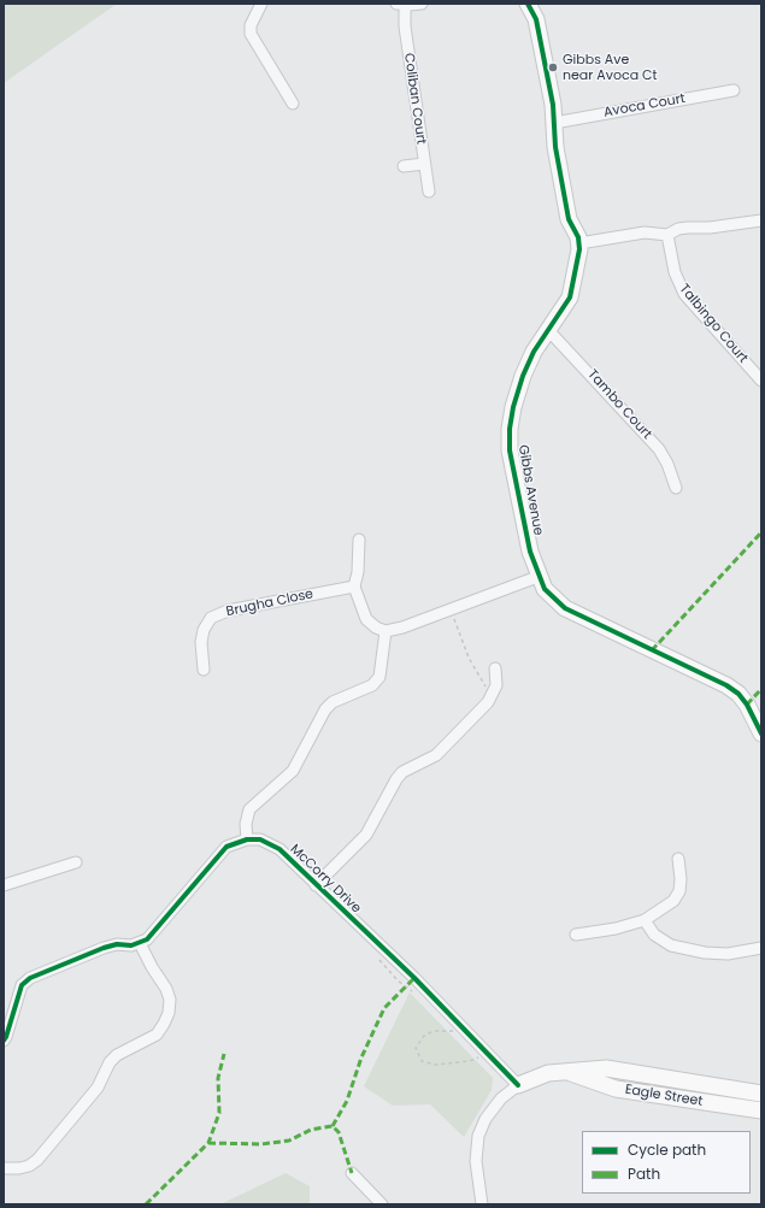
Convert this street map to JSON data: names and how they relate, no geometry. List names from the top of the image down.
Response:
{
  "streets": {
    "street": [
      "Coliban Court",
      "Avoca Court",
      "Talbingo Court",
      "Tambo Court",
      "Gibbs Avenue",
      "Brugha Close",
      "McCorry Drive",
      "Eagle Street"
    ]
  },
  "crossings": [
    ["Tambo Court", "Gibbs Avenue"],
    ["McCorry Drive", "Eagle Street"]
  ],
  "places": ["Gibbs Ave near Avoca Ct"],
  "legend": ["Cycle path", "Path"]
}
